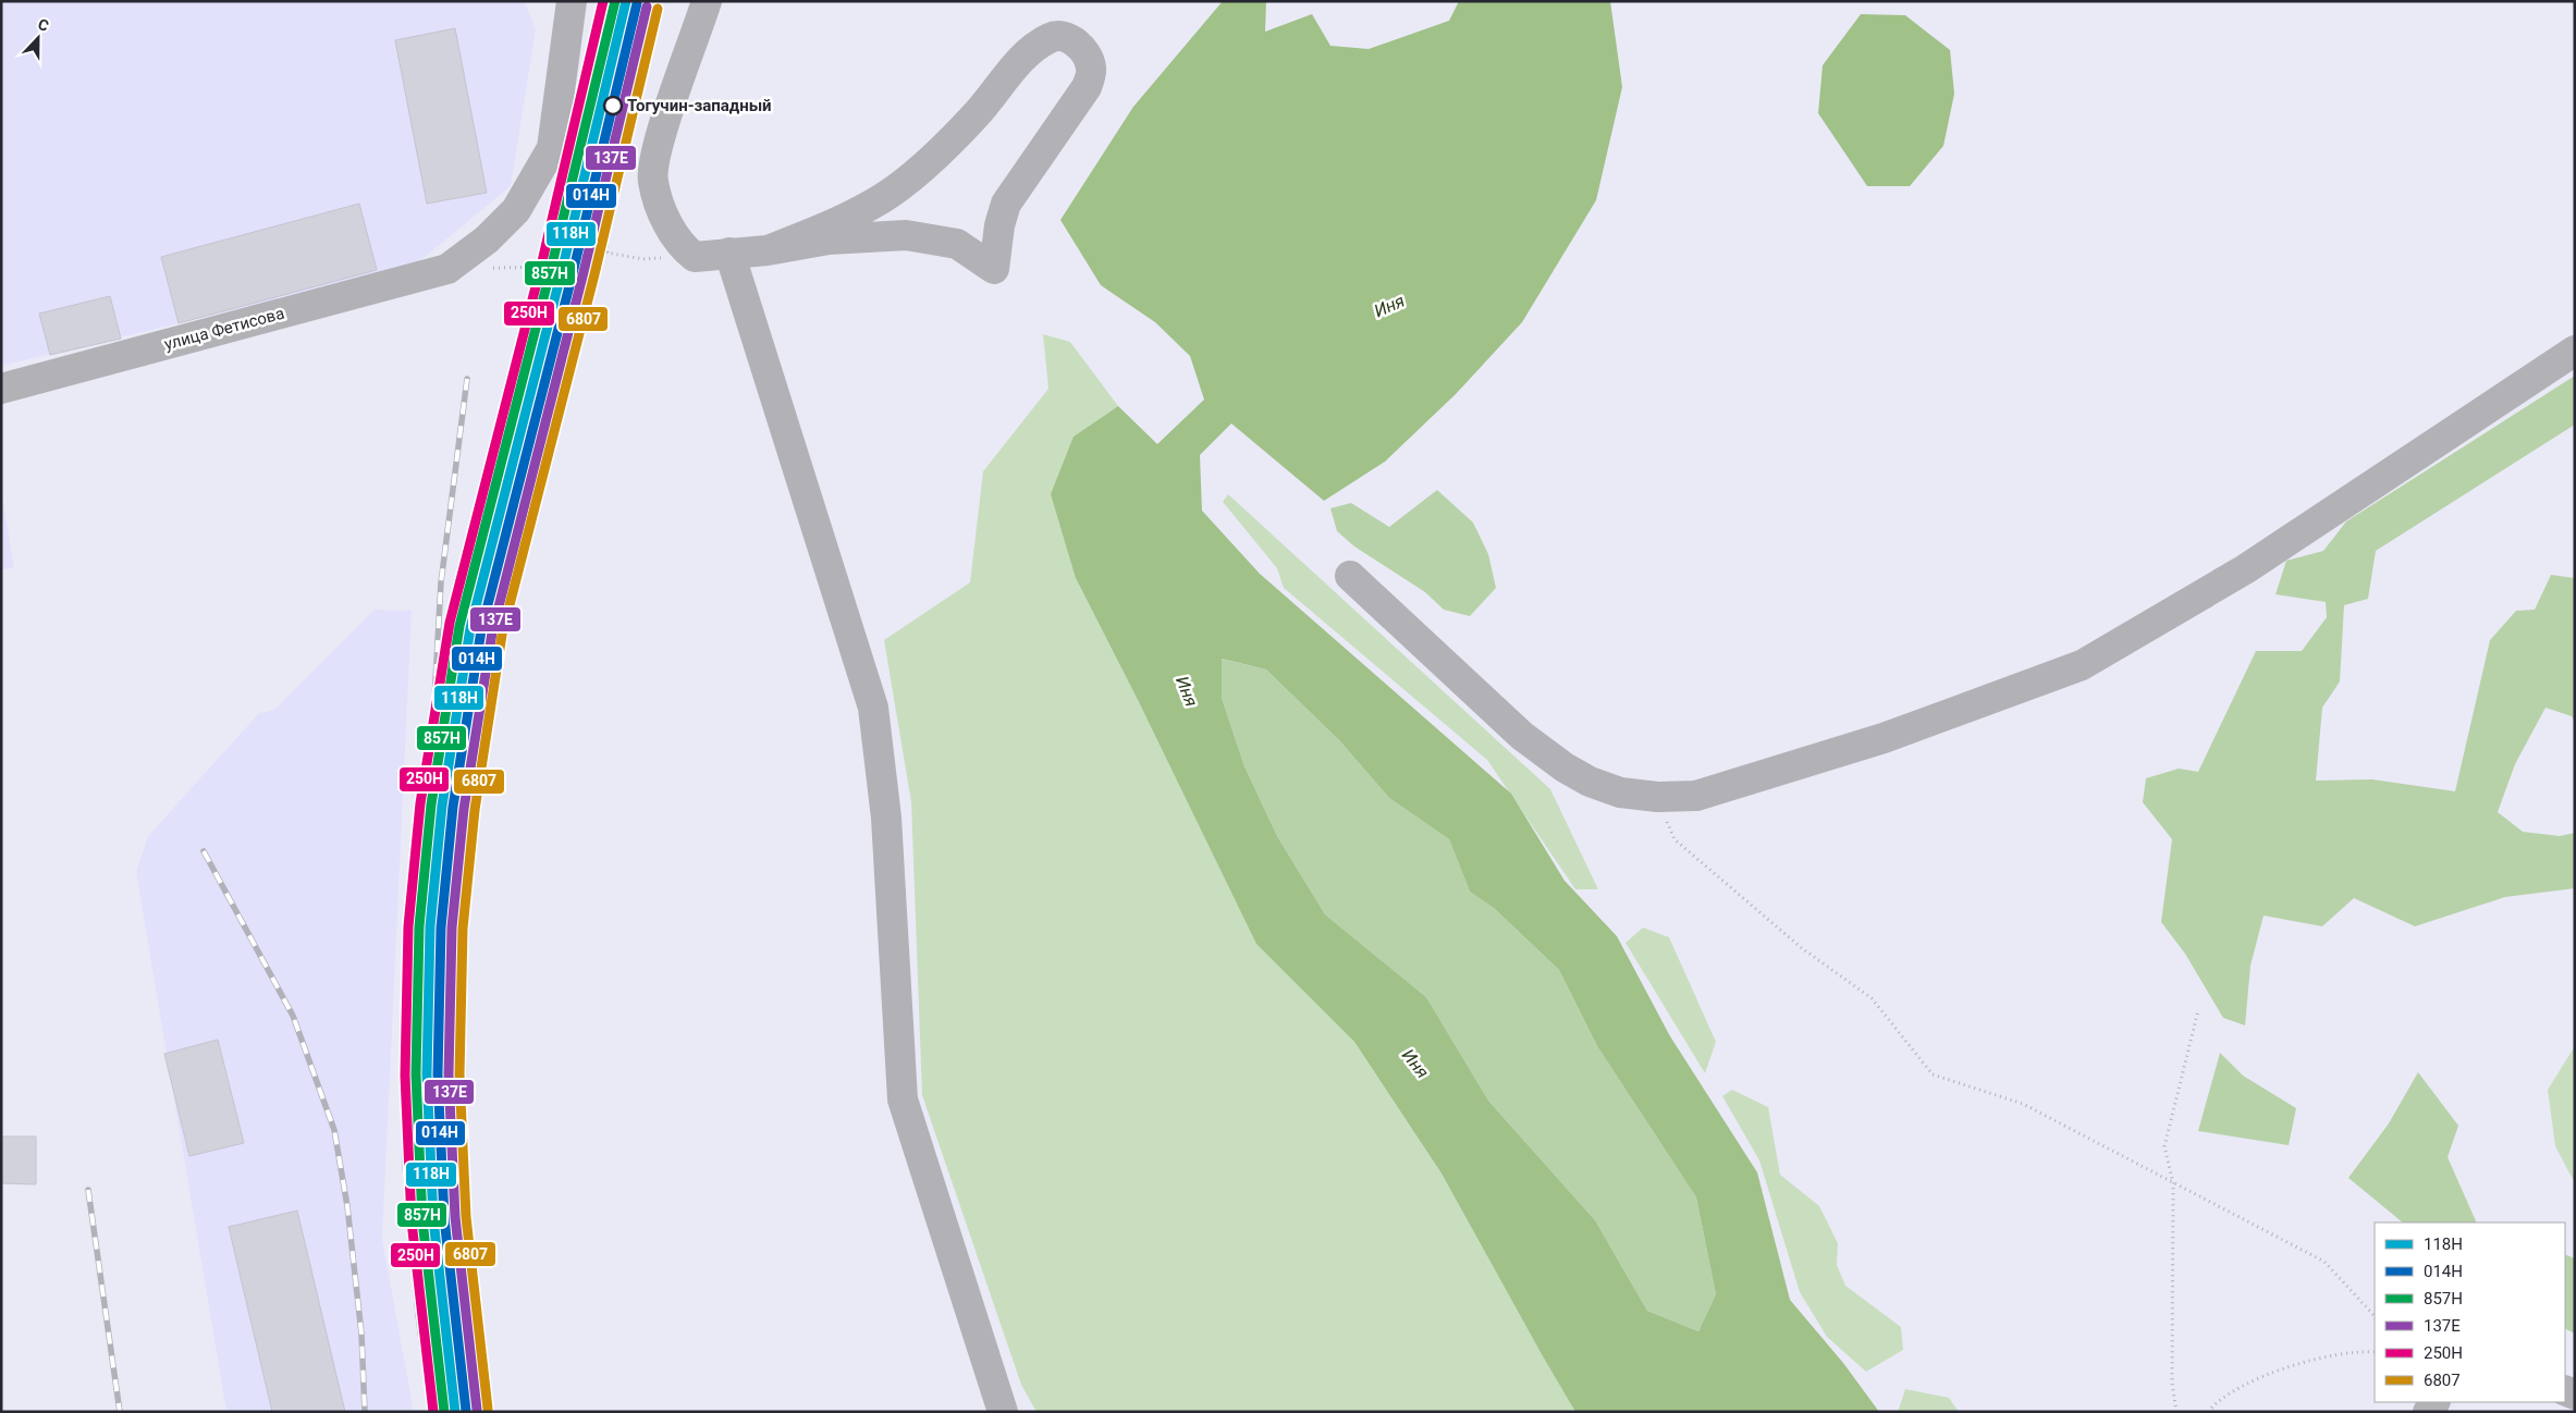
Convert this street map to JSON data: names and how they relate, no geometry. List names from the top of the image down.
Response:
{
  "streets": {
    "street": ["улица Фетисова"]
  },
  "water": ["Иня"],
  "places": ["Тогучин-западный"],
  "lines": [
    "transit line 118Н",
    "transit line 857Н",
    "transit line 250Н",
    "transit line 014Н",
    "transit line 137Е",
    "transit line 6807"
  ],
  "legend": [
    "118Н",
    "014Н",
    "857Н",
    "137Е",
    "250Н",
    "6807"
  ],
  "north": "top"
}
